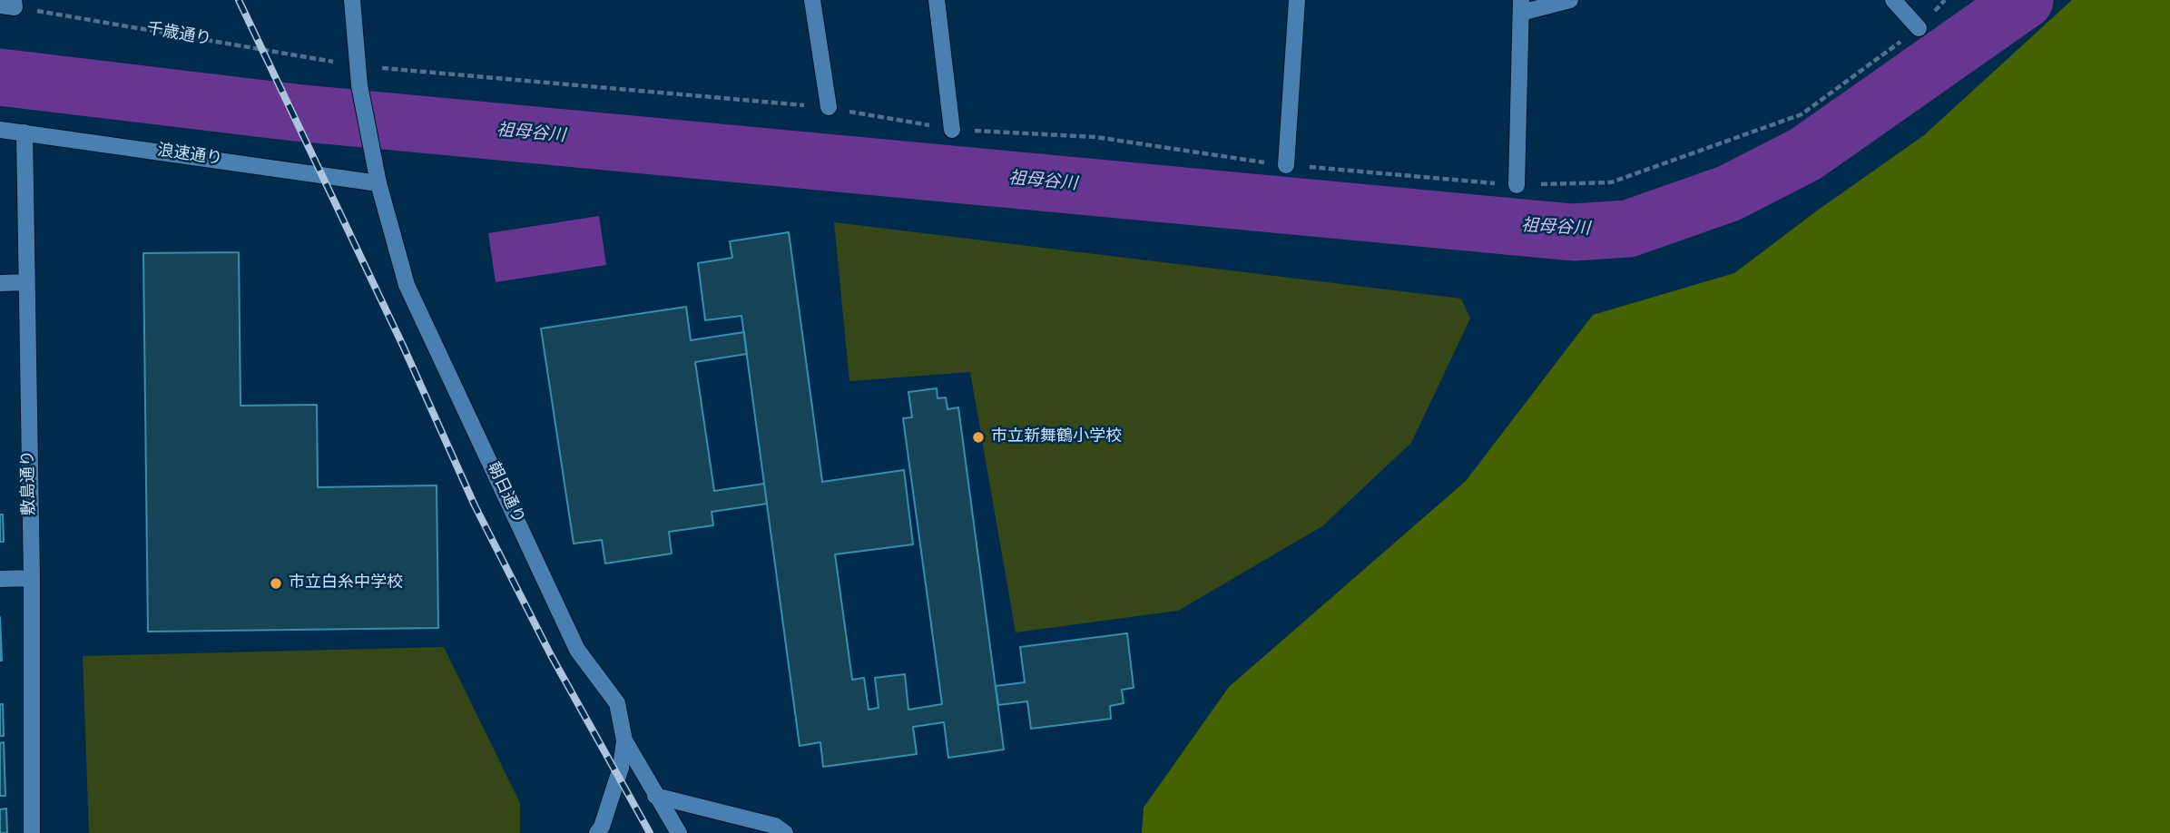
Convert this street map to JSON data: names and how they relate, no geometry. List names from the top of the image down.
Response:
{
  "streets": {
    "street": ["浪速通り", "敷島通り", "朝日通り"],
    "path": ["千歳通り"]
  },
  "crossings": [
    ["千歳通り", "朝日通り"],
    ["浪速通り", "敷島通り"],
    ["浪速通り", "朝日通り"]
  ],
  "water": ["祖母谷川"],
  "places": ["市立新舞鶴小学校", "市立白糸中学校"]
}
